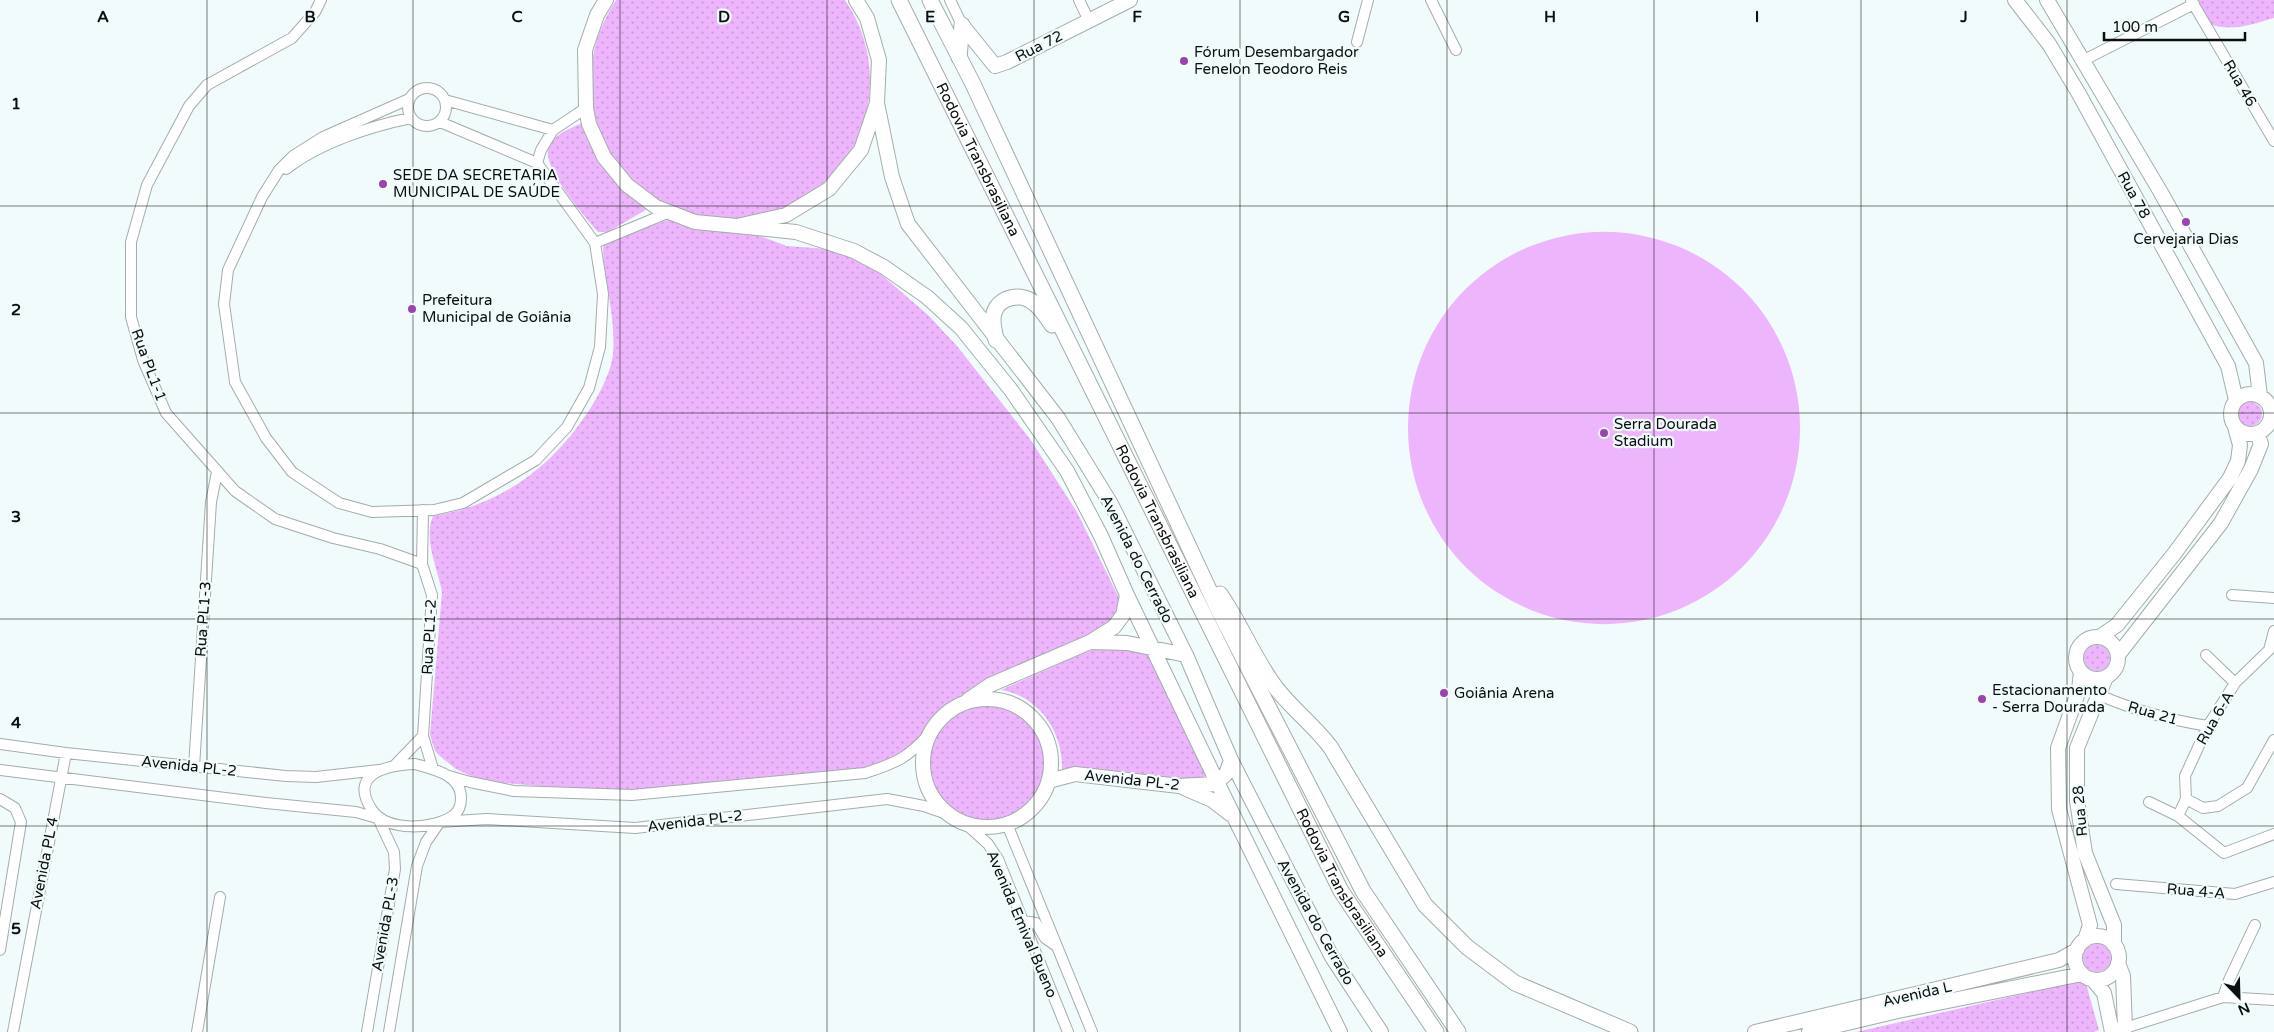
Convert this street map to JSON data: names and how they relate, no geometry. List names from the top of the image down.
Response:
{
  "streets": {
    "highway": ["Rodovia Transbrasiliana"],
    "main road": [
      "Rua 72",
      "Rua 78",
      "Avenida do Cerrado",
      "Avenida PL-2",
      "Rua 28",
      "Avenida L"
    ],
    "street": [
      "Rua 46",
      "Rua PL1-1",
      "Rua PL1-3",
      "Rua PL1-2",
      "Rua 21",
      "Rua 6-A",
      "Avenida PL 4",
      "Rua 4-A",
      "Avenida PL-3",
      "Avenida Emival Bueno"
    ]
  },
  "crossings": [
    ["Rua PL1-1", "Rua PL1-3"],
    ["Rua PL1-1", "Rua PL1-2"],
    ["Avenida do Cerrado", "Avenida PL-2"],
    ["Rua PL1-3", "Avenida PL-2"],
    ["Rua PL1-2", "Avenida PL-2"],
    ["Rua PL1-2", "Avenida PL-3"],
    ["Rua 21", "Rua 6-A"],
    ["Rua 21", "Rua 28"],
    ["Avenida PL-2", "Avenida PL 4"],
    ["Avenida PL-2", "Avenida PL-3"],
    ["Avenida PL-2", "Avenida Emival Bueno"],
    ["Rua 28", "Avenida L"]
  ],
  "places": [
    "Fórum Desembargador Fenelon Teodoro Reis",
    "SEDE DA SECRETARIA MUNICIPAL DE SAÚDE",
    "Cervejaria Dias",
    "Prefeitura Municipal de Goiânia",
    "Serra Dourada Stadium",
    "Goiânia Arena",
    "Estacionamento - Serra Dourada"
  ],
  "scale_bar": "100 m",
  "north": "bottom right",
  "grid": {
    "columns": [
      "A",
      "B",
      "C",
      "D",
      "E",
      "F",
      "G",
      "H",
      "I",
      "J"
    ],
    "rows": [
      "1",
      "2",
      "3",
      "4",
      "5"
    ]
  }
}
